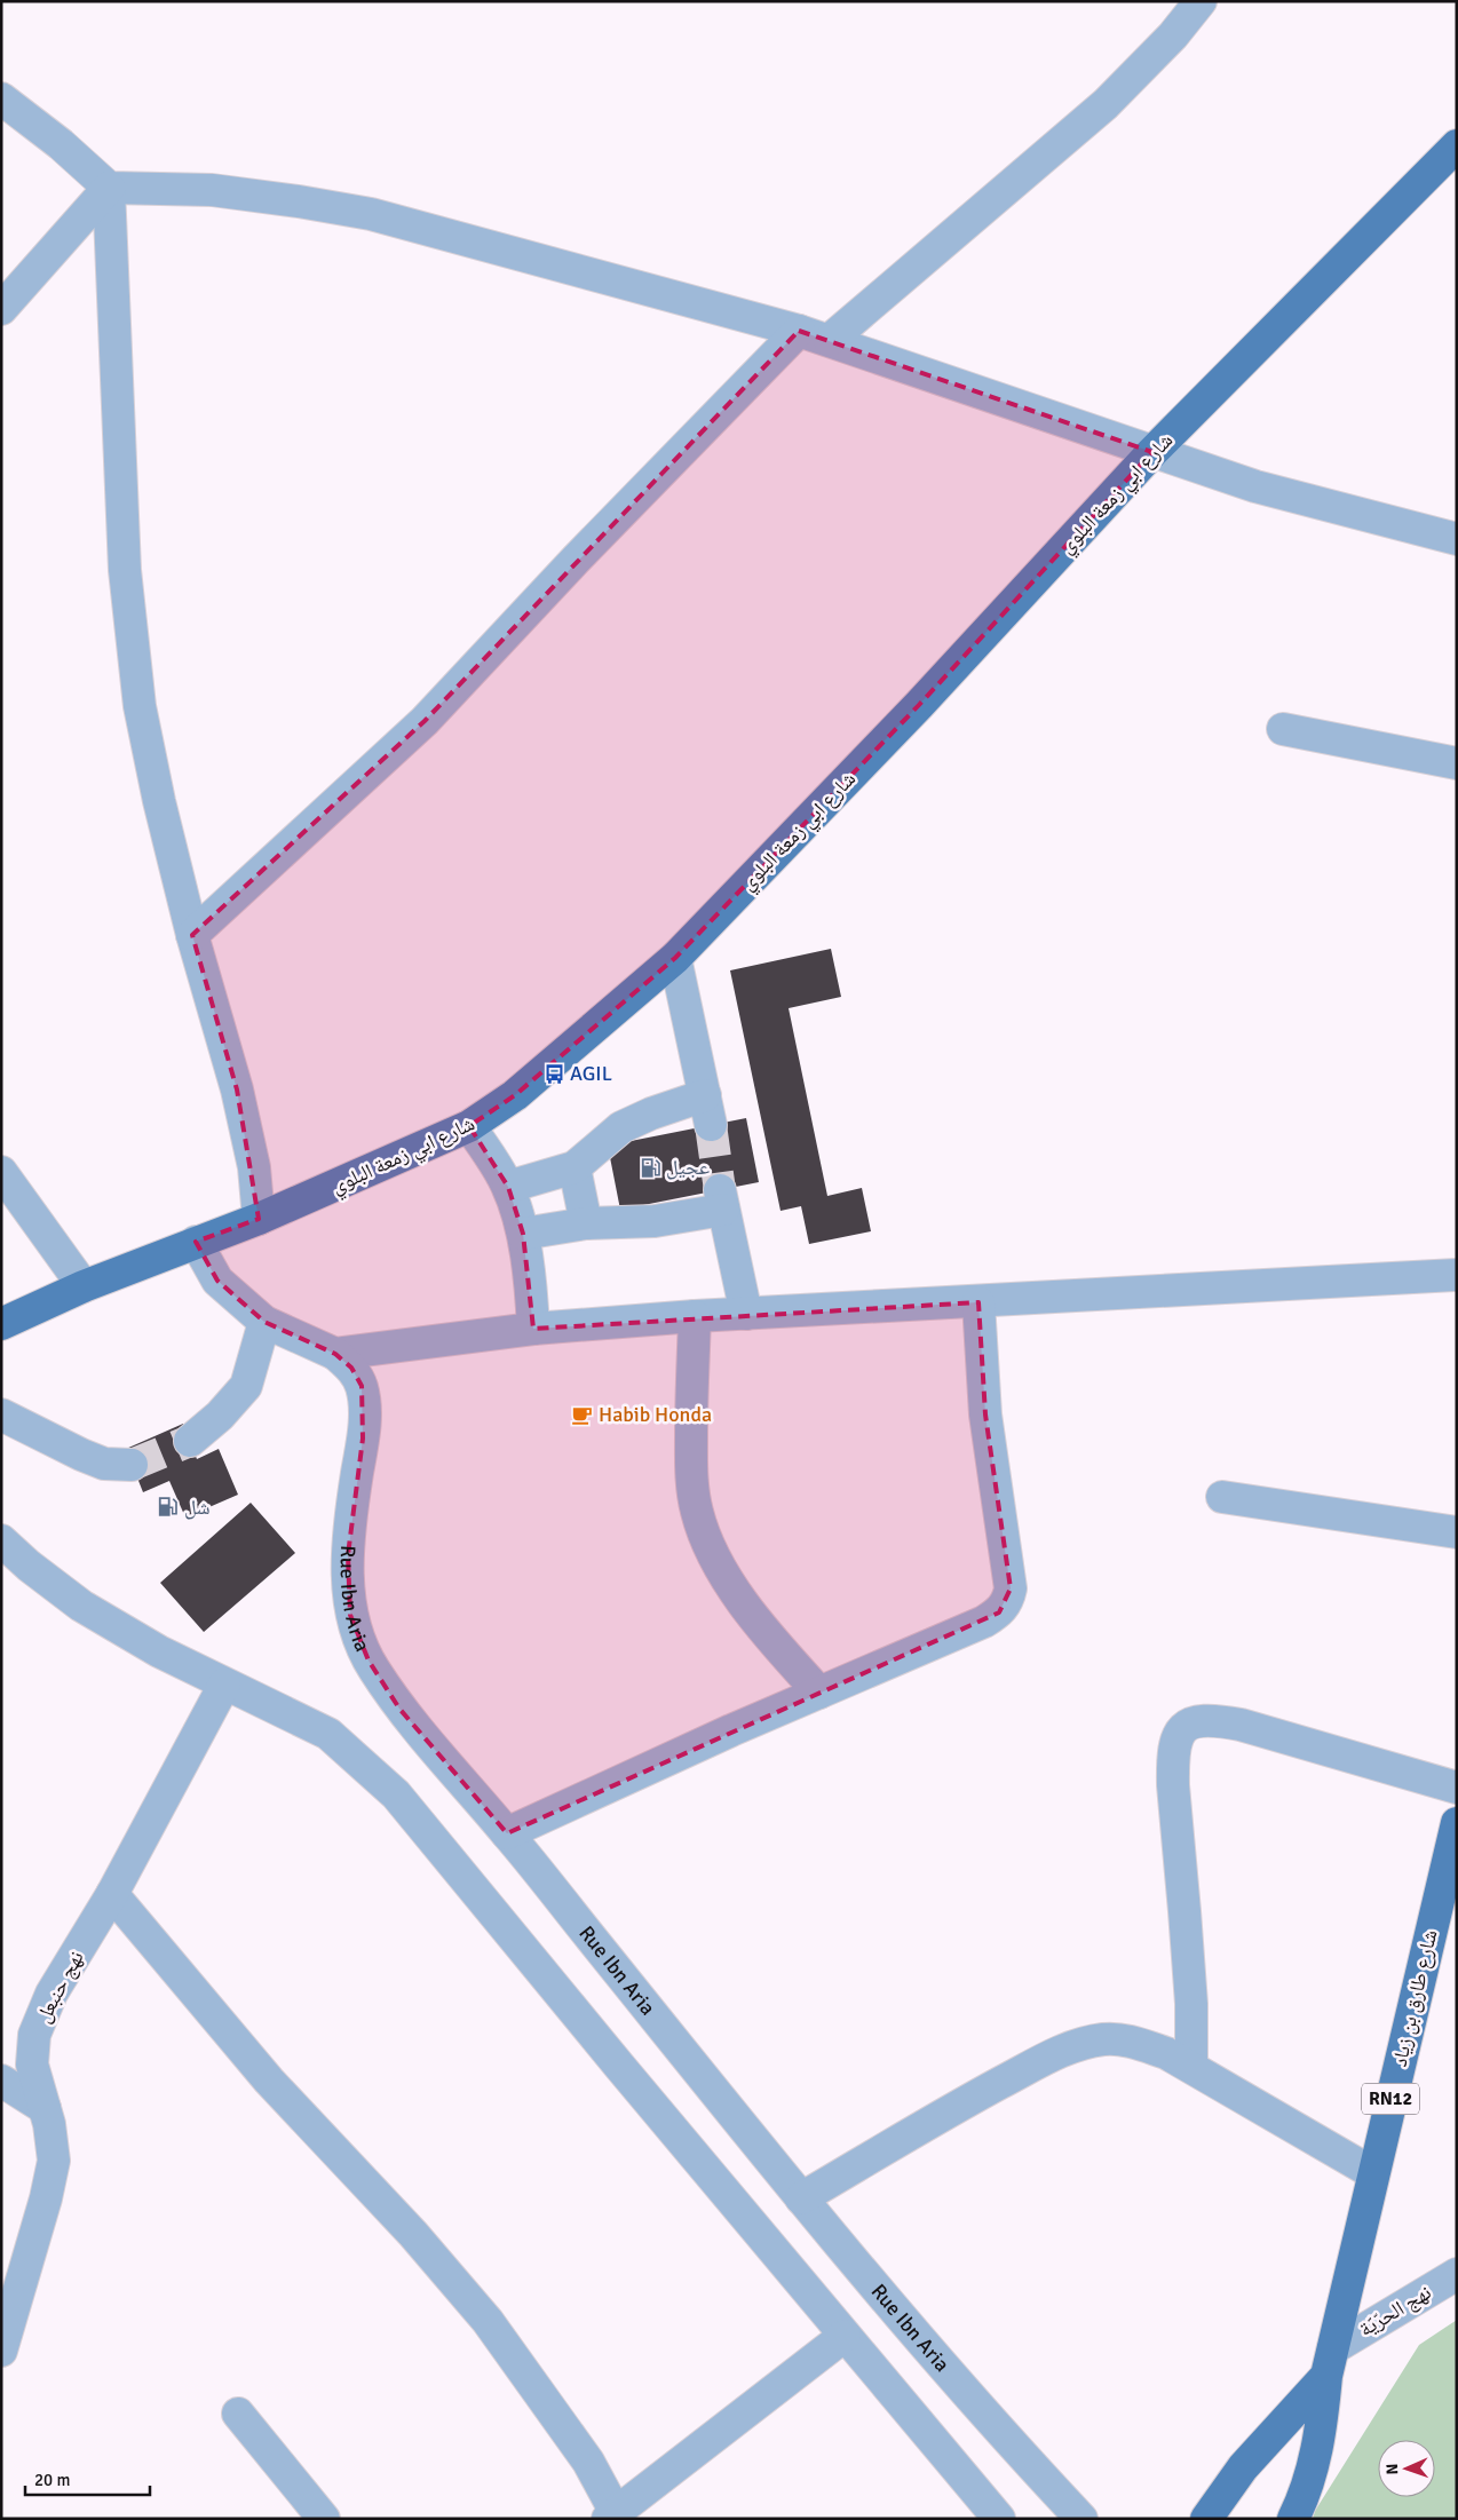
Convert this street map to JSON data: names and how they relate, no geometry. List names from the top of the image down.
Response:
{
  "streets": {
    "main road": ["شارع ابي زمعة البلوي", "شارع طارق بن زياد", "RN12"],
    "street": ["Rue Ibn Aria", "نهج حنبعل", "نهج الحرّيّة"]
  },
  "crossings": [
    ["شارع طارق بن زياد", "نهج الحرّيّة"]
  ],
  "places": {
    "bus stop": ["AGIL"],
    "fuel station": ["عجيل", "شل"],
    "cafe": ["Habib Honda"]
  },
  "scale_bar": "20 m",
  "north": "left"
}
